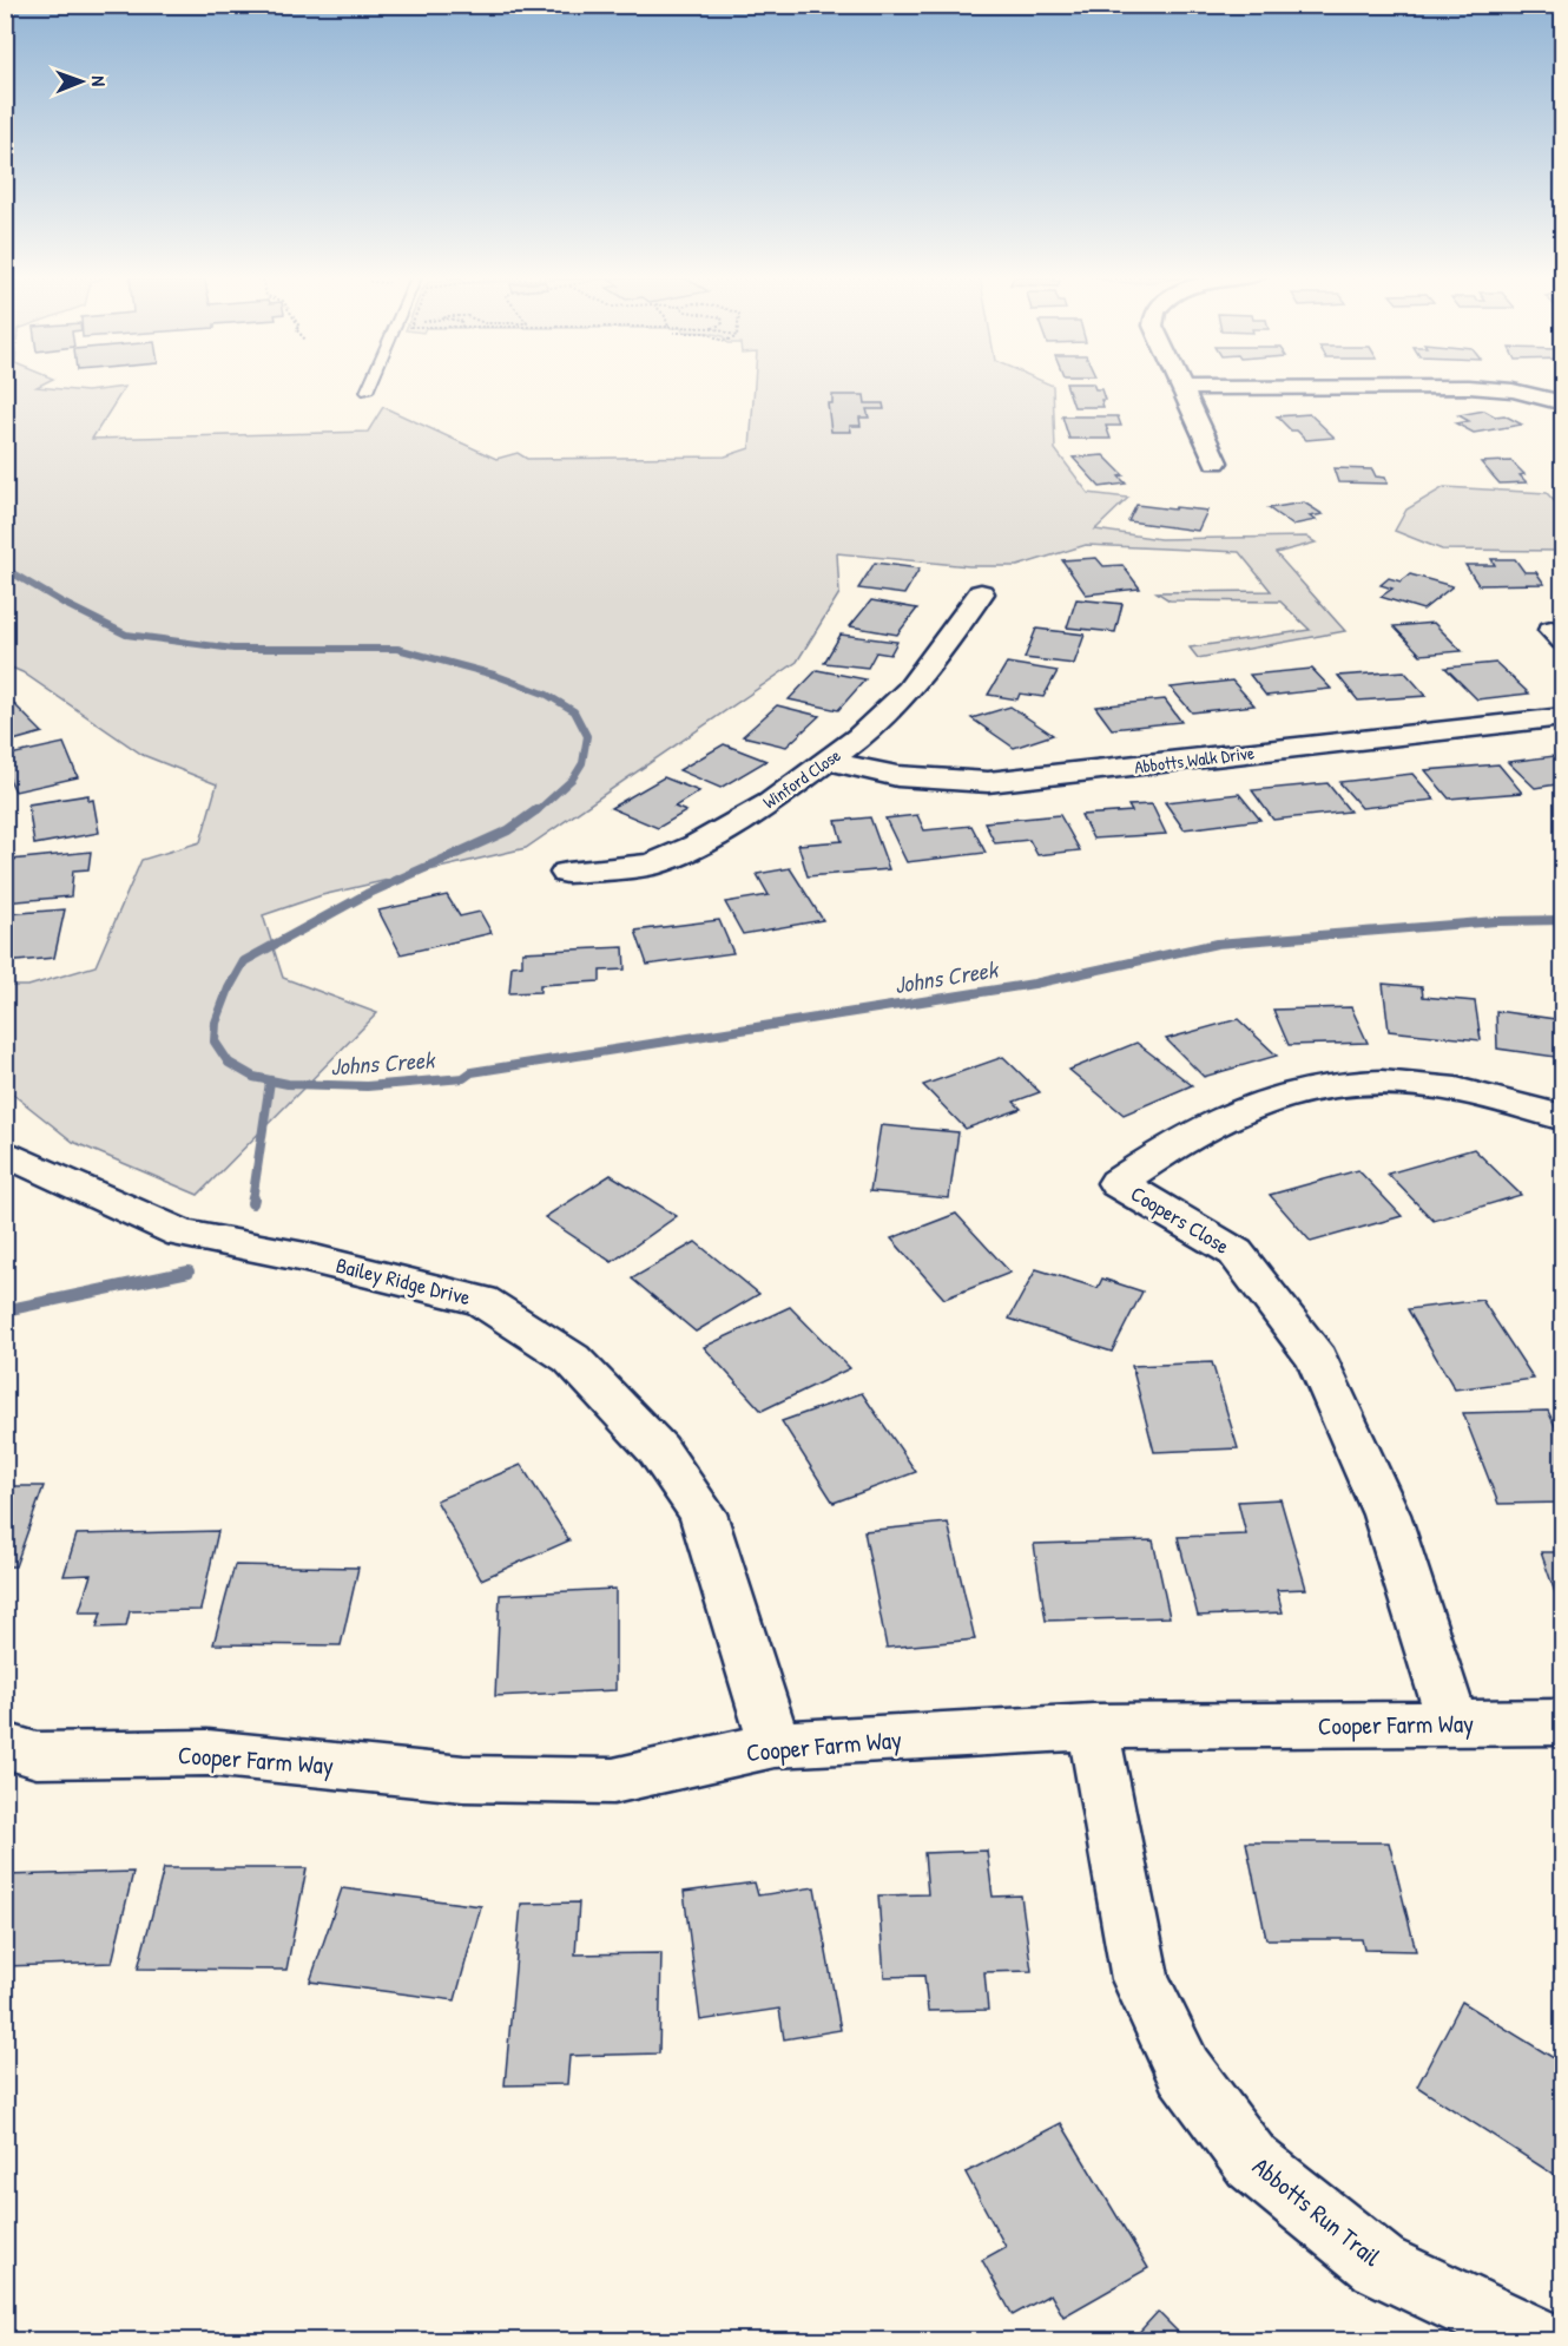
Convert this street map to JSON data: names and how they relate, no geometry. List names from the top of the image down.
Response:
{
  "streets": {
    "street": [
      "Abbotts Walk Drive",
      "Winford Close",
      "Coopers Close",
      "Bailey Ridge Drive",
      "Cooper Farm Way",
      "Abbotts Run Trail"
    ]
  },
  "crossings": [
    ["Abbotts Walk Drive", "Winford Close"],
    ["Coopers Close", "Cooper Farm Way"],
    ["Bailey Ridge Drive", "Cooper Farm Way"],
    ["Cooper Farm Way", "Abbotts Run Trail"]
  ],
  "water": ["Johns Creek"],
  "north": "right"
}
